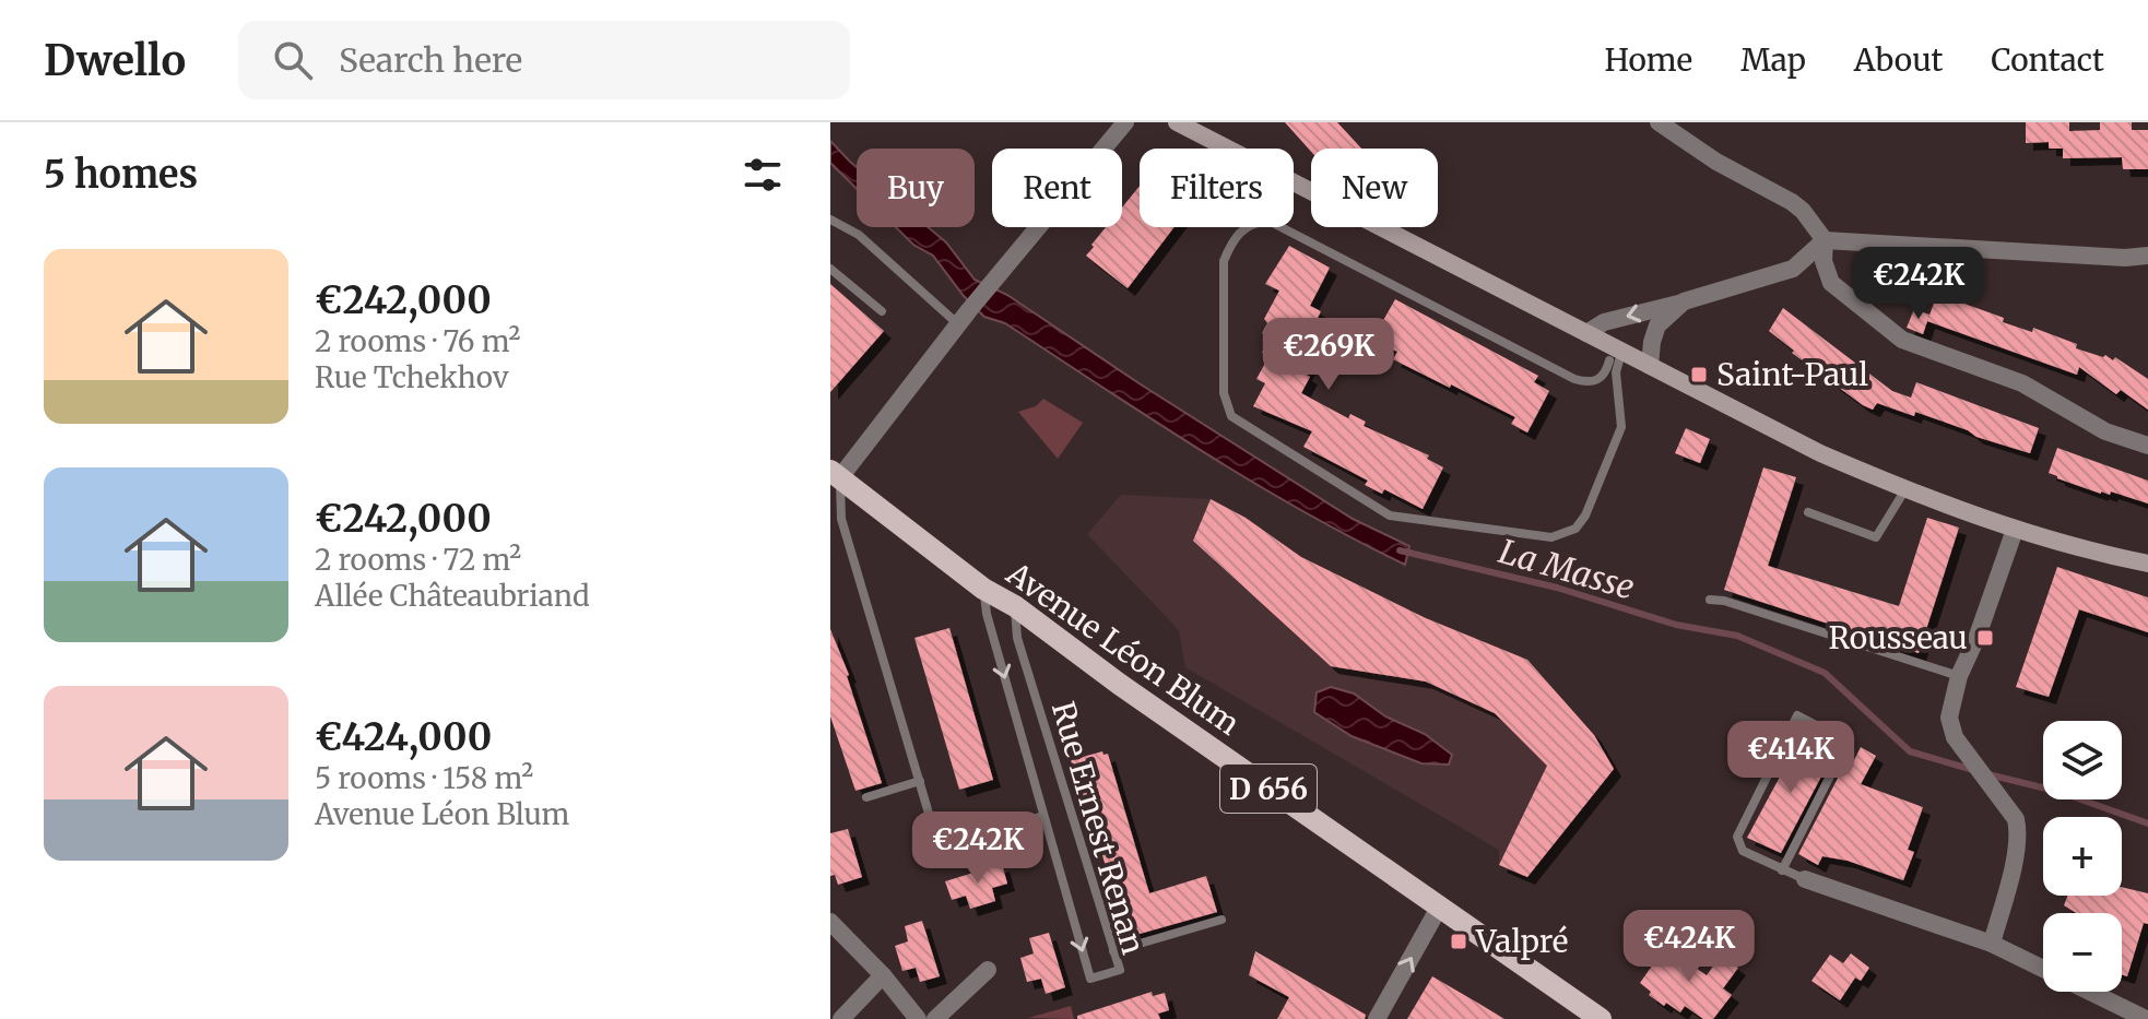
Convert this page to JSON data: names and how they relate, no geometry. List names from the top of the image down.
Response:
{
  "streets": {
    "main road": ["Avenue Léon Blum", "D 656"],
    "lane": ["Rue Ernest Renan"]
  },
  "crossings": [
    ["Avenue Léon Blum", "Rue Ernest Renan"]
  ],
  "water": ["La Masse"],
  "places": {
    "transit": ["Saint-Paul", "Rousseau", "Valpré"]
  },
  "page": {
    "header": "Dwello",
    "search": "Search here",
    "nav": [
      "Home",
      "Map",
      "About",
      "Contact"
    ],
    "heading": "5 homes",
    "chip": [
      "Buy",
      "Rent",
      "Filters",
      "New"
    ],
    "list": [
      {
        "name": "€242,000",
        "note": "2 rooms · 76 m² · Rue Tchekhov"
      },
      {
        "name": "€242,000",
        "note": "2 rooms · 72 m² · Allée Châteaubriand"
      },
      {
        "name": "€424,000",
        "note": "5 rooms · 158 m² · Avenue Léon Blum"
      }
    ],
    "price": [
      "€242K",
      "€269K",
      "€414K",
      "€242K",
      "€424K"
    ],
    "map_buttons": ["+", "−"]
  }
}
